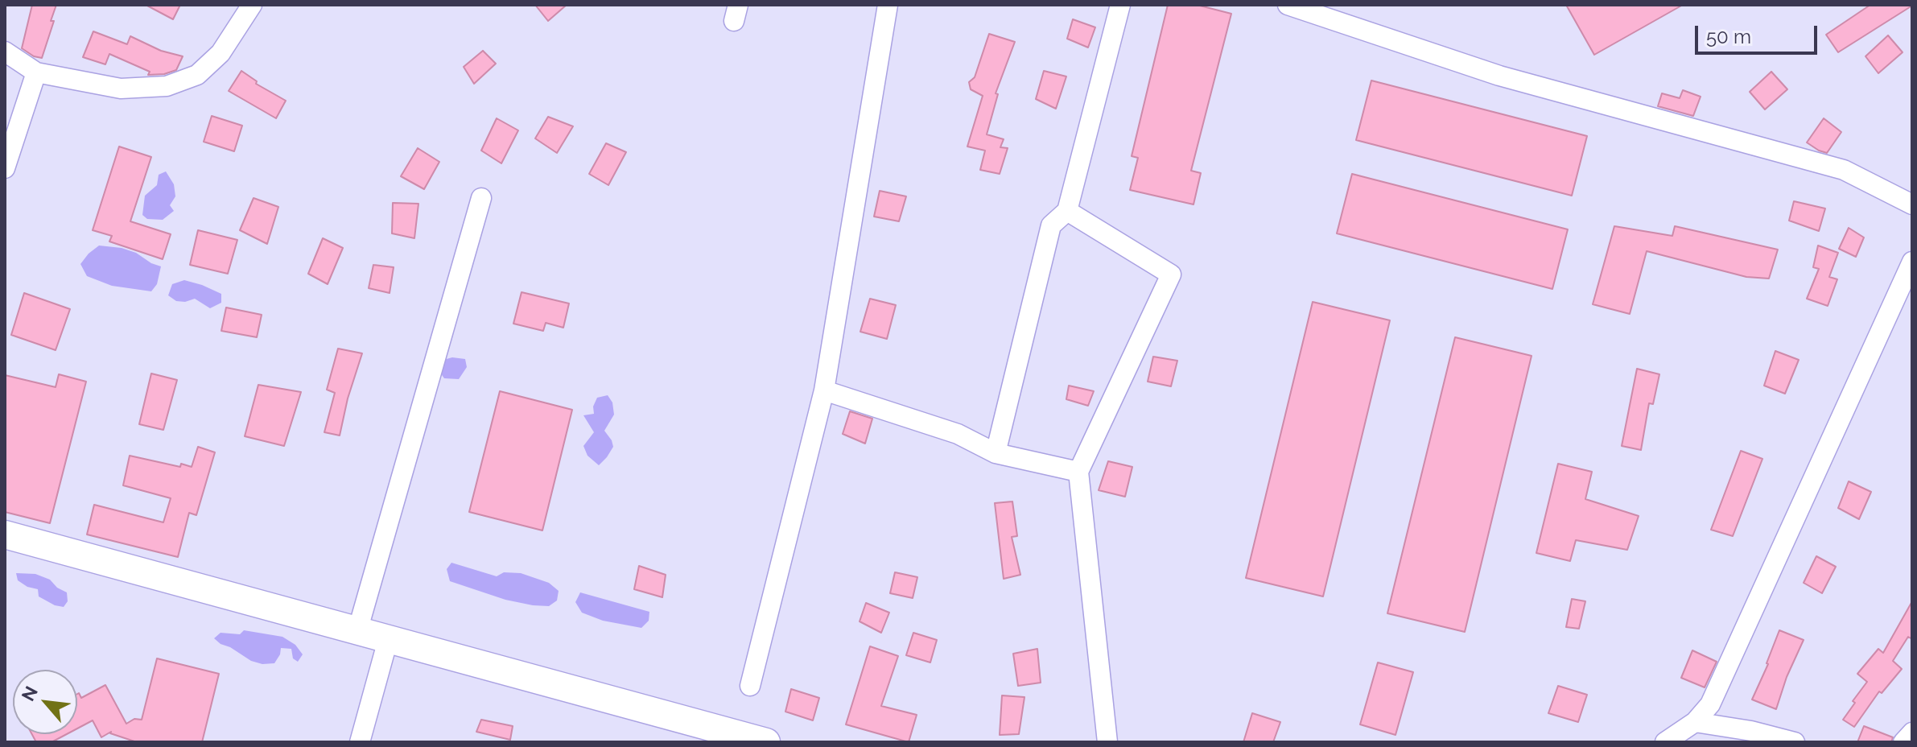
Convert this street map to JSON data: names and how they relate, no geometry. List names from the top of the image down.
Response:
{
  "scale_bar": "50 m",
  "north": "top left"
}
